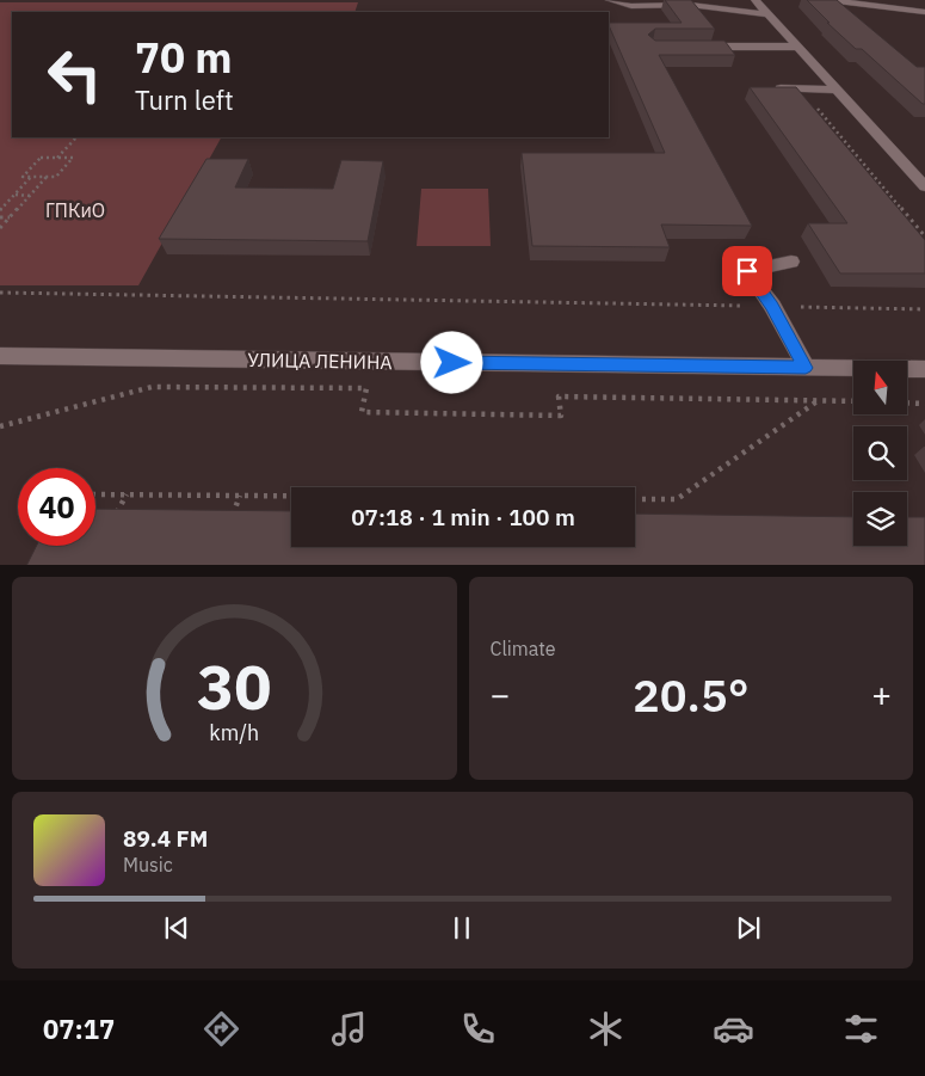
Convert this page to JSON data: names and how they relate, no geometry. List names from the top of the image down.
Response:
{
  "streets": {
    "street": ["УЛИЦА ЛЕНИНА"]
  },
  "parks": ["ГПКиО"],
  "north": "top",
  "page": {
    "turn": ["70 m", "Turn left"],
    "limit": "40",
    "trip": "07:18 · 1 min · 100 m",
    "tile": "Climate",
    "heat": ["−", "20.5°", "+"],
    "song": ["89.4 FM", "Music"],
    "tabs": "07:17",
    "gauge": ["30", "km/h"]
  }
}
